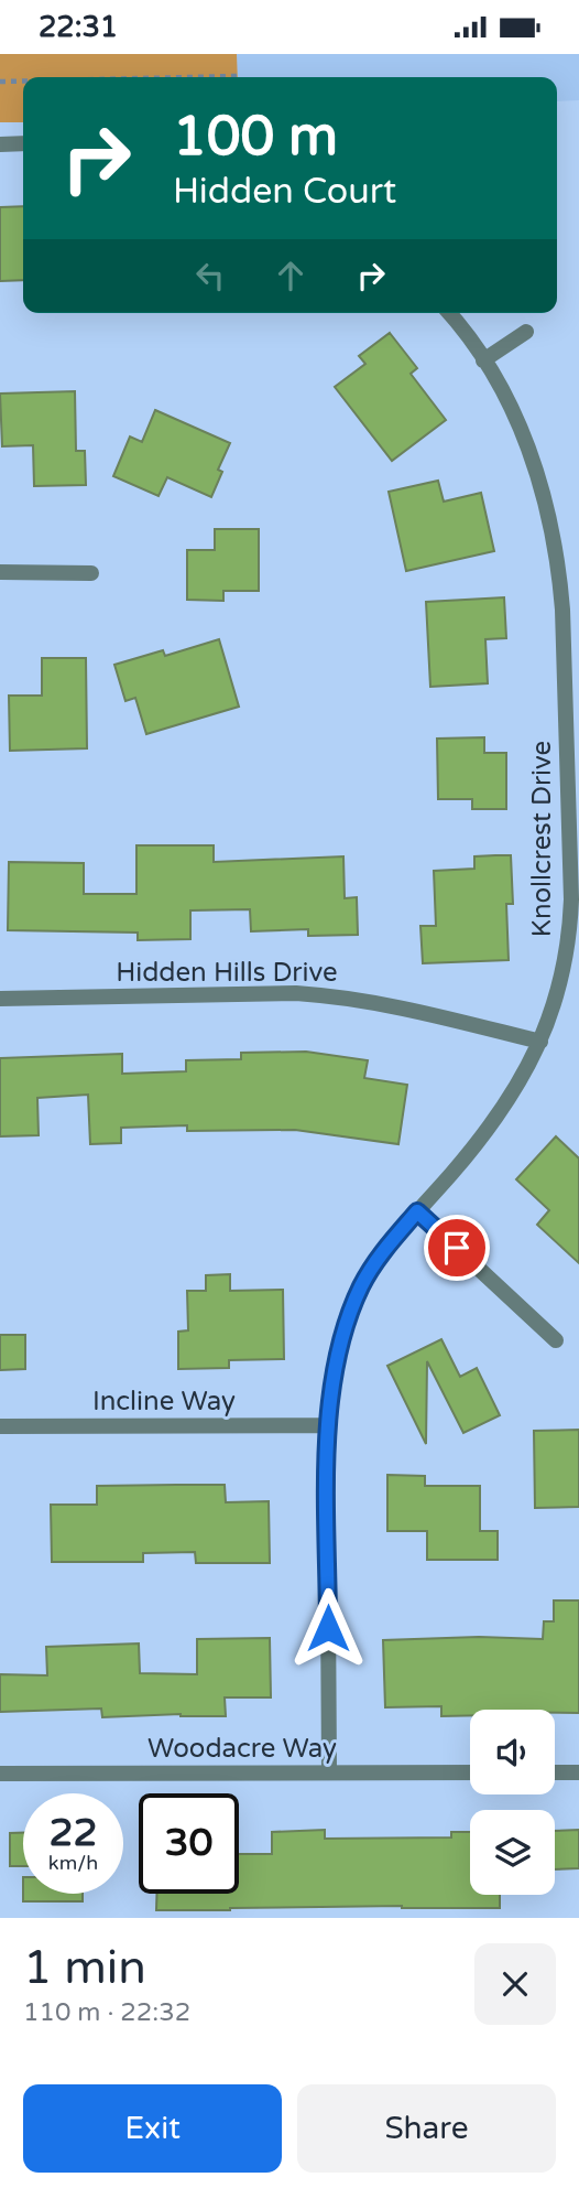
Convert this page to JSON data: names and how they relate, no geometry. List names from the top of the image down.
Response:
{
  "streets": {
    "street": [
      "Knollcrest Drive",
      "Hidden Hills Drive",
      "Incline Way",
      "Woodacre Way"
    ]
  },
  "crossings": [
    ["Knollcrest Drive", "Hidden Hills Drive"],
    ["Knollcrest Drive", "Incline Way"],
    ["Knollcrest Drive", "Woodacre Way"]
  ],
  "page": {
    "status": "22:31",
    "turn": ["100 m", "Hidden Court"],
    "speed": "22 km/h",
    "limit": "30",
    "heading": ["1 min", "110 m · 22:32"],
    "buttons": ["Exit", "Share"]
  }
}
